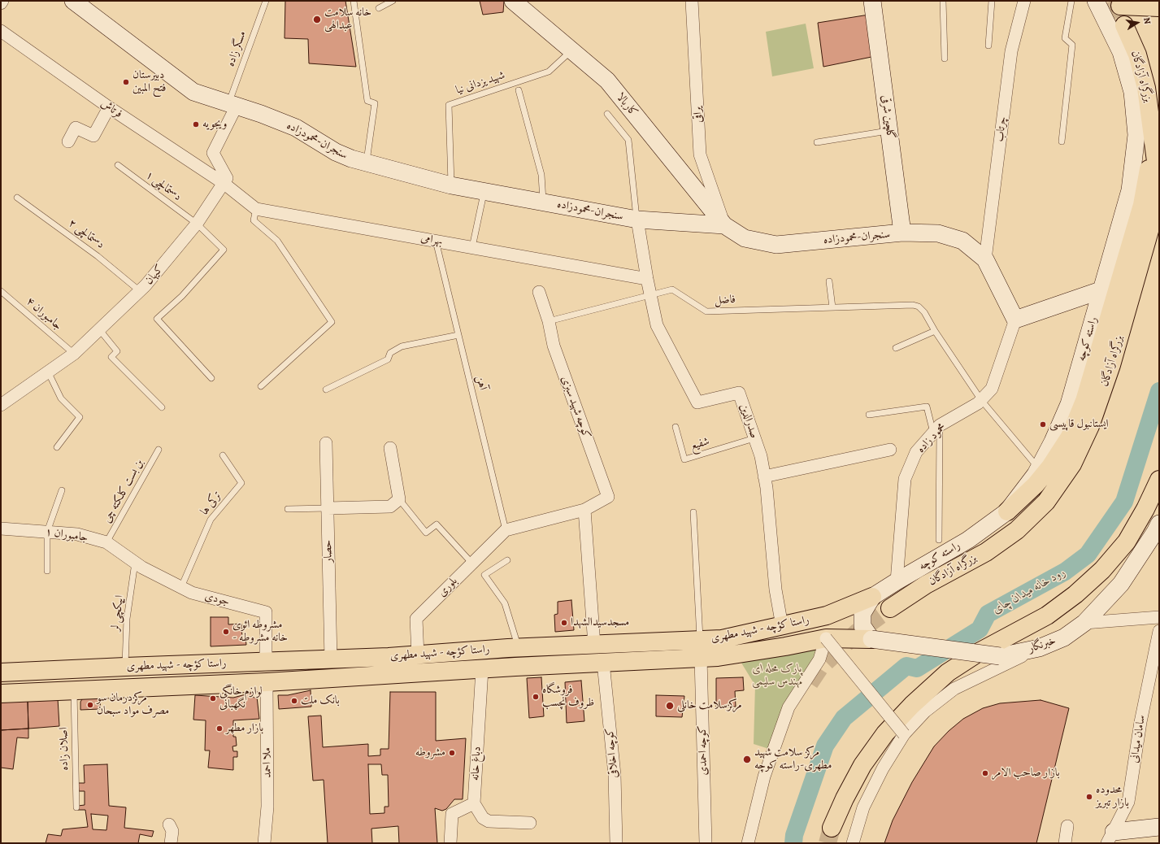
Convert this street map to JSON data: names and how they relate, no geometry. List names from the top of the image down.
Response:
{
  "streets": {
    "main road": ["بزرگراه آزادگان", "راستا کؤچه - شهید مطهری"],
    "street": [
      "کاربالا",
      "فرتاش",
      "یراقی",
      "گلچین شرقی",
      "چرتاب",
      "سنجران-محمودزاده",
      "بهرامی",
      "کیهان",
      "راسته کوچه",
      "کوچه شهید سبزی",
      "صدرالدین",
      "محمود زاده",
      "جامبوران ۱",
      "حصار",
      "بلوری",
      "جودی",
      "خبرنگار",
      "سامان میدانی",
      "کوچه احمدی",
      "کوچه اخلاقی",
      "ملا احمد",
      "دباغ خانه"
    ],
    "lane": [
      "مسگر زاده",
      "شهید یزدانی نیا",
      "دستمالچی ۱",
      "دستمالچی ۲",
      "فاضل",
      "جامبوران ۴",
      "آهن",
      "شفیع",
      "بن بست کلکته چی",
      "ترکی ها",
      "ایپکچی لر",
      "اصلان زاده"
    ]
  },
  "crossings": [
    ["مسگر زاده", "سنجران-محمودزاده"],
    ["بزرگراه آزادگان", "راسته کوچه"],
    ["شهید یزدانی نیا", "کاربالا"],
    ["شهید یزدانی نیا", "سنجران-محمودزاده"],
    ["کاربالا", "یراقی"],
    ["کاربالا", "سنجران-محمودزاده"],
    ["فرتاش", "بهرامی"],
    ["فرتاش", "کیهان"],
    ["یراقی", "سنجران-محمودزاده"],
    ["گلچین شرقی", "سنجران-محمودزاده"],
    ["چرتاب", "سنجران-محمودزاده"],
    ["سنجران-محمودزاده", "صدرالدین"],
    ["سنجران-محمودزاده", "محمود زاده"],
    ["دستمالچی ۱", "کیهان"],
    ["دستمالچی ۲", "کیهان"],
    ["بهرامی", "کیهان"],
    ["بهرامی", "آهن"],
    ["بهرامی", "صدرالدین"],
    ["کیهان", "جامبوران ۴"],
    ["فاضل", "کوچه شهید سبزی"],
    ["فاضل", "صدرالدین"],
    ["راسته کوچه", "محمود زاده"],
    ["راسته کوچه", "راستا کؤچه - شهید مطهری"],
    ["آهن", "کوچه شهید سبزی"],
    ["آهن", "بلوری"],
    ["کوچه شهید سبزی", "بلوری"],
    ["صدرالدین", "شفیع"],
    ["صدرالدین", "راستا کؤچه - شهید مطهری"],
    ["بن بست کلکته چی", "جامبوران ۱"],
    ["ترکی ها", "جودی"],
    ["جامبوران ۱", "جودی"],
    ["جامبوران ۱", "ایپکچی لر"],
    ["حصار", "راستا کؤچه - شهید مطهری"],
    ["بلوری", "راستا کؤچه - شهید مطهری"],
    ["جودی", "ایپکچی لر"],
    ["جودی", "راستا کؤچه - شهید مطهری"],
    ["ایپکچی لر", "راستا کؤچه - شهید مطهری"],
    ["راستا کؤچه - شهید مطهری", "خبرنگار"],
    ["راستا کؤچه - شهید مطهری", "اصلان زاده"],
    ["راستا کؤچه - شهید مطهری", "کوچه احمدی"],
    ["راستا کؤچه - شهید مطهری", "کوچه اخلاقی"],
    ["راستا کؤچه - شهید مطهری", "ملا احمد"],
    ["راستا کؤچه - شهید مطهری", "دباغ خانه"]
  ],
  "water": ["رود خانه میدان چای"],
  "parks": ["پارک محله ای مهندس سلیمی"],
  "places": [
    "خانه سلامت عبدالهی",
    "دبیرستان فتح المبین",
    "ویجویه",
    "ایستانبول قاپیسی",
    "مسجدسیدالشهدا",
    "مشروطه ائوی - خانه مشروطه",
    "فروشگاه ظروف نچسب",
    "لوازم خانگی نگهبانی",
    "بانک ملت",
    "مرکزدرمان سو مصرف مواد سبحان",
    "مرکزسلامت خانلی",
    "بازار مطهر",
    "مشروطه",
    "مرکز سلامت شهید مطهری-راسته کوچه",
    "بازار صاحب الامر",
    "محدوده بازار تبریز"
  ],
  "north": "right"
}
